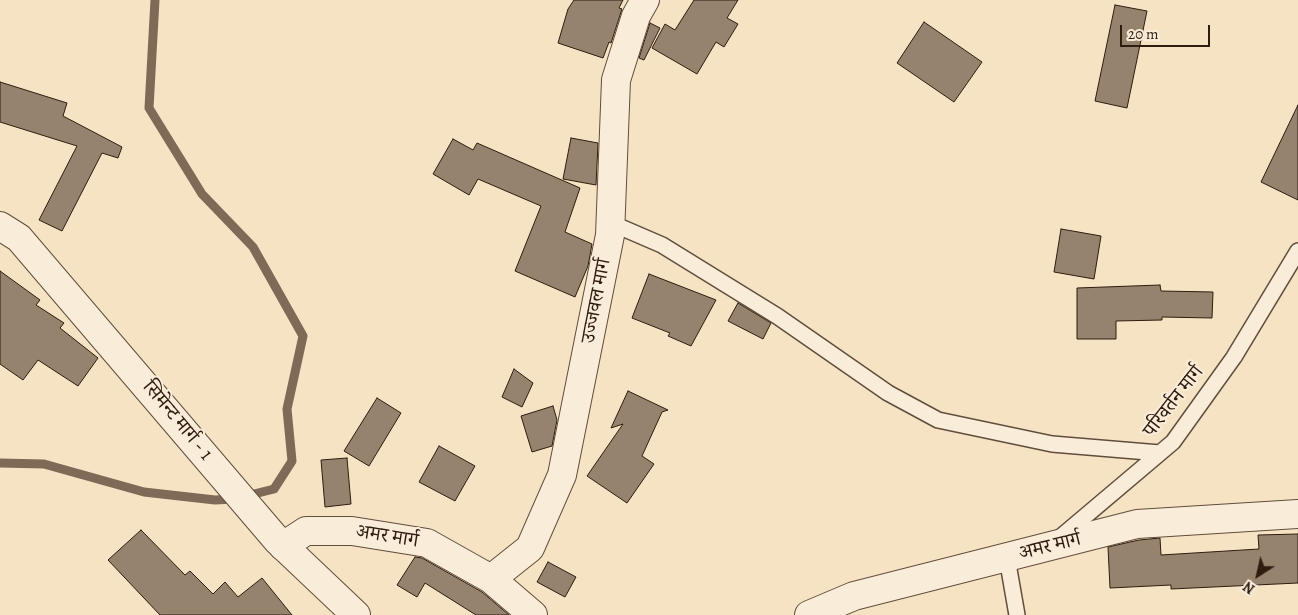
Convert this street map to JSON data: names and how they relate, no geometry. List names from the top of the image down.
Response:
{
  "streets": {
    "street": ["उज्जवल मार्ग", "सिमेन्ट मार्ग - 1", "अमर मार्ग"],
    "lane": ["परिवर्तन मार्ग"]
  },
  "crossings": [
    ["उज्जवल मार्ग", "अमर मार्ग"],
    ["परिवर्तन मार्ग", "अमर मार्ग"],
    ["सिमेन्ट मार्ग - 1", "अमर मार्ग"]
  ],
  "scale_bar": "20 m",
  "north": "bottom left"
}
